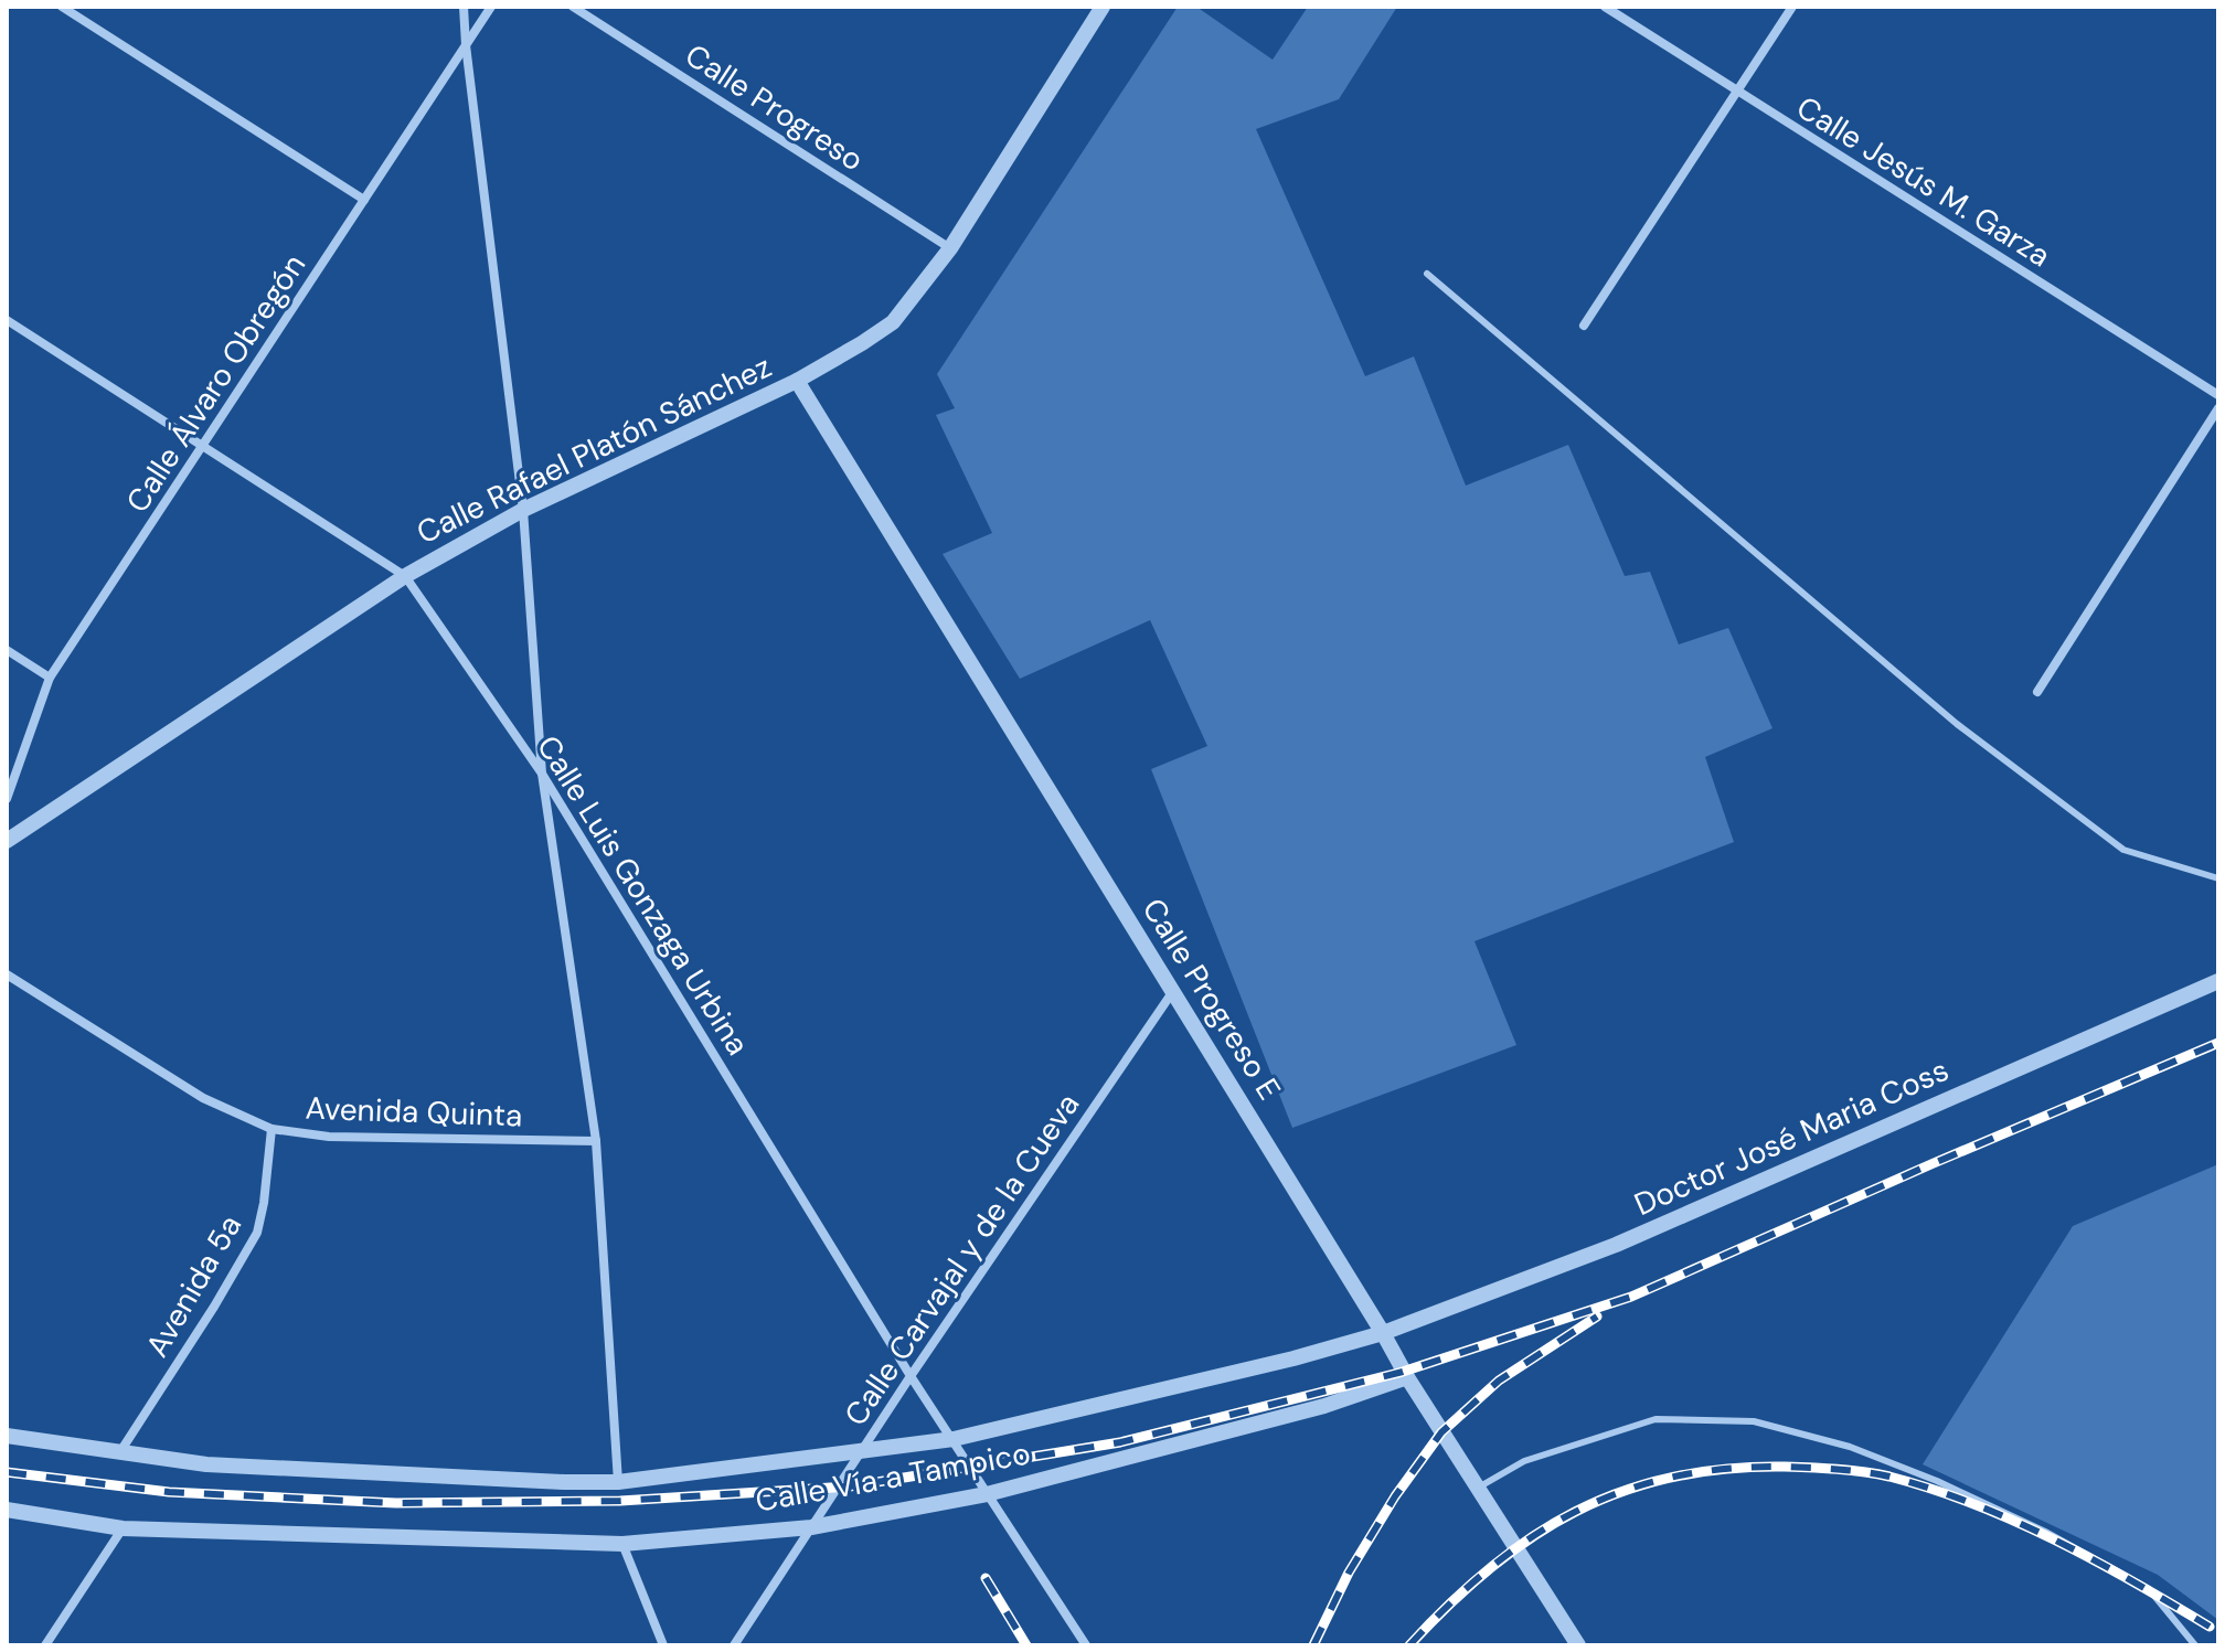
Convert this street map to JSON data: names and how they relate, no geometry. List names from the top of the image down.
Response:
{
  "streets": {
    "street": [
      "Calle Progreso",
      "Calle Jesús M. Garza",
      "Calle Álvaro Obregón",
      "Calle Rafael Platón Sánchez",
      "Calle Luis Gonzaga Urbina",
      "Calle Progreso E",
      "Avenida Quinta",
      "Doctor José Maria Coss",
      "Calle Carvajal y de la Cueva",
      "Avenida 5a",
      "Calle Vía a Tampico"
    ]
  },
  "crossings": [
    ["Calle Progreso", "Calle Rafael Platón Sánchez"],
    ["Calle Álvaro Obregón", "Calle Luis Gonzaga Urbina"],
    ["Calle Rafael Platón Sánchez", "Calle Luis Gonzaga Urbina"],
    ["Calle Rafael Platón Sánchez", "Calle Progreso E"],
    ["Calle Luis Gonzaga Urbina", "Calle Carvajal y de la Cueva"],
    ["Calle Luis Gonzaga Urbina", "Calle Vía a Tampico"],
    ["Calle Progreso E", "Doctor José Maria Coss"],
    ["Calle Progreso E", "Calle Carvajal y de la Cueva"],
    ["Calle Progreso E", "Calle Vía a Tampico"],
    ["Avenida Quinta", "Avenida 5a"],
    ["Doctor José Maria Coss", "Calle Vía a Tampico"],
    ["Calle Carvajal y de la Cueva", "Calle Vía a Tampico"],
    ["Avenida 5a", "Calle Vía a Tampico"]
  ]
}
